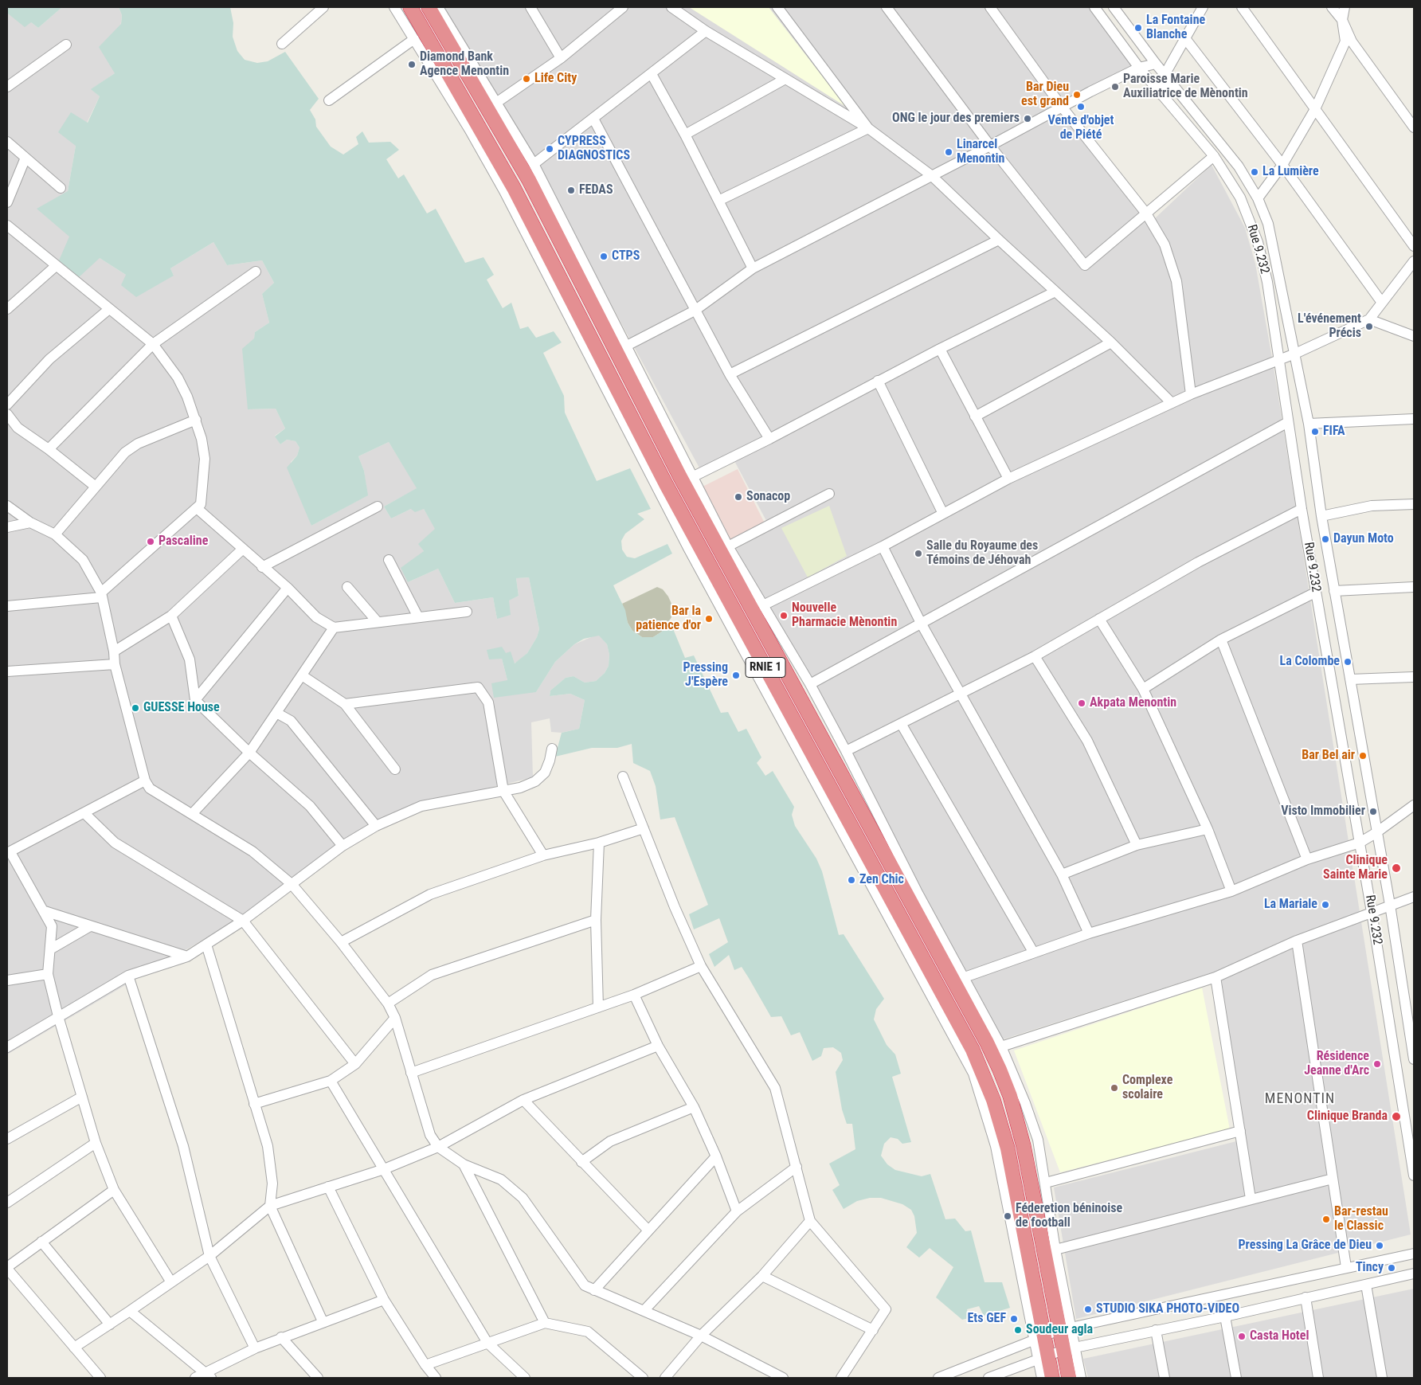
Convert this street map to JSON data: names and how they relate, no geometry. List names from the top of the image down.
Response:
{
  "streets": {
    "highway": ["RNIE 1"],
    "street": ["Rue 9.232"]
  },
  "districts": ["MENONTIN"],
  "places": [
    "La Fontaine Blanche",
    "Diamond Bank Agence Menontin",
    "Life City",
    "Paroisse Marie Auxiliatrice de Mènontin",
    "Bar Dieu est grand",
    "Vente d'objet de Piété",
    "ONG le jour des premiers",
    "CYPRESS DIAGNOSTICS",
    "Linarcel Menontin",
    "La Lumière",
    "FEDAS",
    "CTPS",
    "L'événement Précis",
    "FIFA",
    "Sonacop",
    "Dayun Moto",
    "Pascaline",
    "Salle du Royaume des Témoins de Jéhovah",
    "Nouvelle Pharmacie Mènontin",
    "Bar la patience d'or",
    "La Colombe",
    "Pressing J'Espère",
    "Akpata Menontin",
    "GUESSE House",
    "Bar Bel air",
    "Visto Immobilier",
    "Clinique Sainte Marie",
    "Zen Chic",
    "La Mariale",
    "Résidence Jeanne d'Arc",
    "Complexe scolaire",
    "Clinique Branda",
    "Féderetion béninoise de football",
    "Bar-restau le Classic",
    "Pressing La Grâce de Dieu",
    "Tincy",
    "STUDIO SIKA PHOTO-VIDEO",
    "Ets GEF",
    "Soudeur agla",
    "Casta Hotel"
  ]
}
